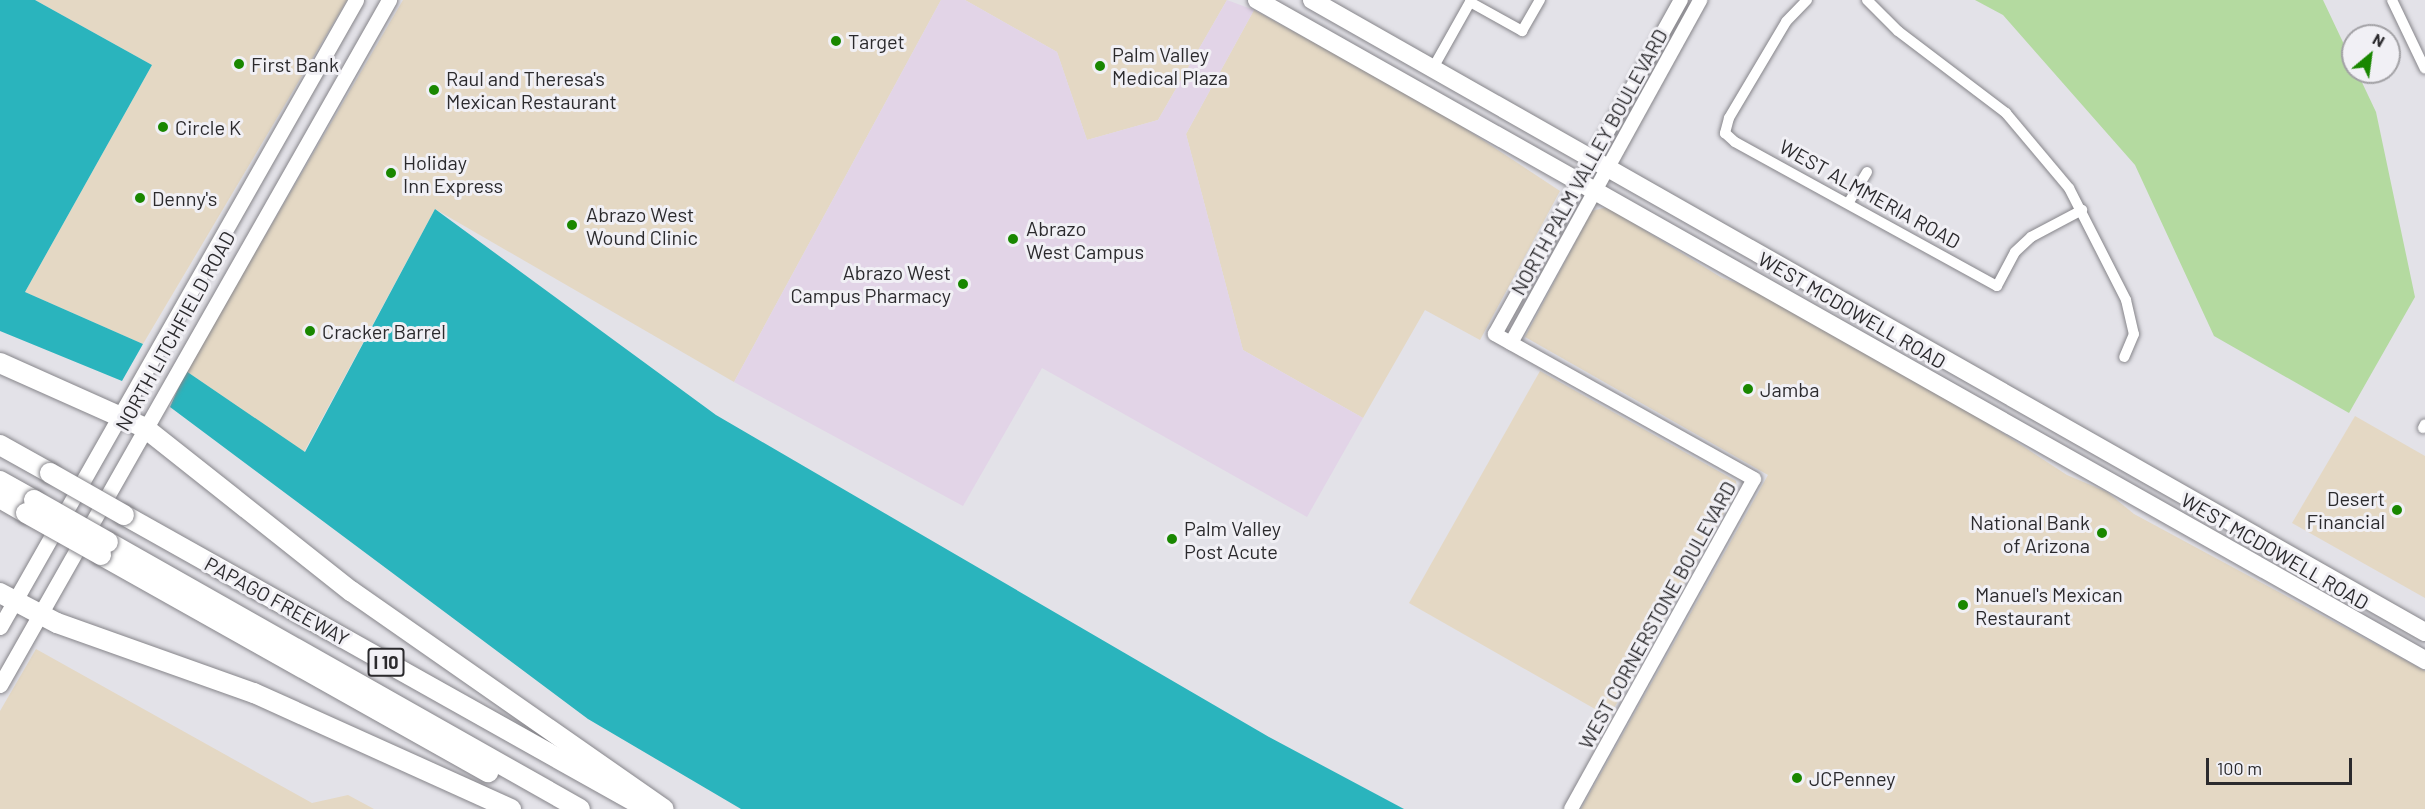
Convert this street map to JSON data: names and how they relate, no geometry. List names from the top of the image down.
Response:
{
  "streets": {
    "highway": ["PAPAGO FREEWAY", "I 10"],
    "main road": ["WEST MCDOWELL ROAD", "NORTH LITCHFIELD ROAD"],
    "street": ["NORTH PALM VALLEY BOULEVARD", "WEST ALMMERIA ROAD", "WEST CORNERSTONE BOULEVARD"]
  },
  "crossings": [
    ["NORTH PALM VALLEY BOULEVARD", "WEST MCDOWELL ROAD"],
    ["NORTH PALM VALLEY BOULEVARD", "WEST CORNERSTONE BOULEVARD"]
  ],
  "places": [
    "Target",
    "First Bank",
    "Palm Valley Medical Plaza",
    "Raul and Theresa's Mexican Restaurant",
    "Circle K",
    "Holiday Inn Express",
    "Denny's",
    "Abrazo West Wound Clinic",
    "Abrazo West Campus",
    "Abrazo West Campus Pharmacy",
    "Cracker Barrel",
    "Jamba",
    "Desert Financial",
    "National Bank of Arizona",
    "Palm Valley Post Acute",
    "Manuel's Mexican Restaurant",
    "JCPenney"
  ],
  "scale_bar": "100 m",
  "north": "top right"
}
